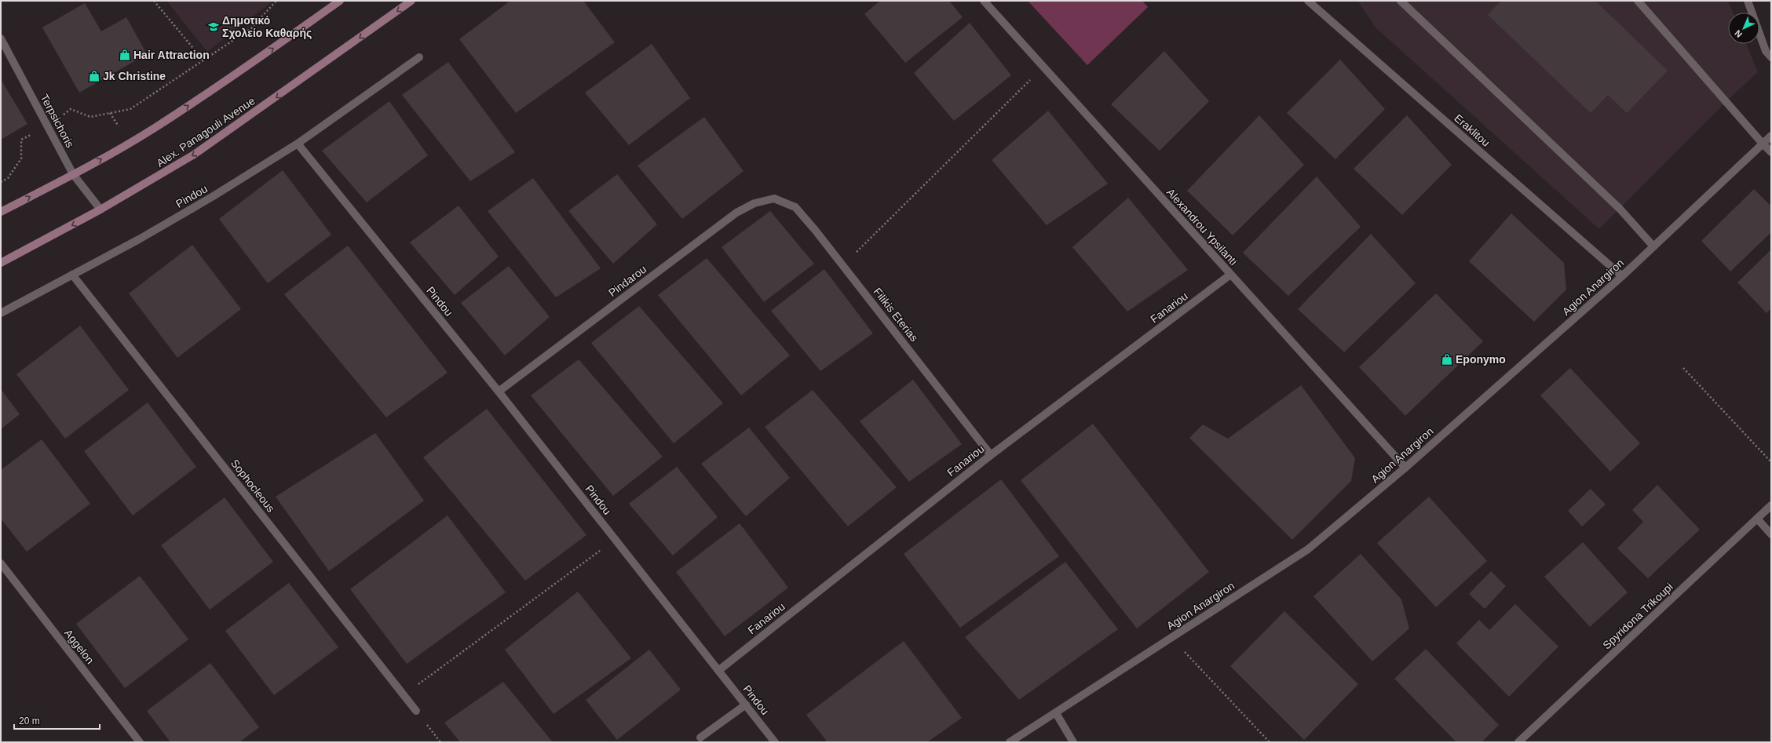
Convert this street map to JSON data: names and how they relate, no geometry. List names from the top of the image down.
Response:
{
  "streets": {
    "main road": ["Alex. Panagouli Avenue"],
    "street": [
      "Terpsichoris",
      "Eraklitou",
      "Pindou",
      "Alexandrou Ypsilanti",
      "Pindarou",
      "Agion Anargiron",
      "Fanariou",
      "Filikis Eterias",
      "Sophocleous",
      "Spyridona Trikoupi",
      "Aggelon"
    ]
  },
  "crossings": [
    ["Terpsichoris", "Alex. Panagouli Avenue"],
    ["Eraklitou", "Agion Anargiron"],
    ["Pindou", "Pindarou"],
    ["Pindou", "Fanariou"],
    ["Pindou", "Sophocleous"],
    ["Alexandrou Ypsilanti", "Agion Anargiron"],
    ["Alexandrou Ypsilanti", "Fanariou"],
    ["Pindarou", "Filikis Eterias"],
    ["Fanariou", "Filikis Eterias"]
  ],
  "places": {
    "school or university": ["Δημοτικό Σχολείο Καθαρής"],
    "shop": ["Hair Attraction", "Jk Christine", "Eponymo"]
  },
  "scale_bar": "20 m",
  "north": "bottom left"
}
